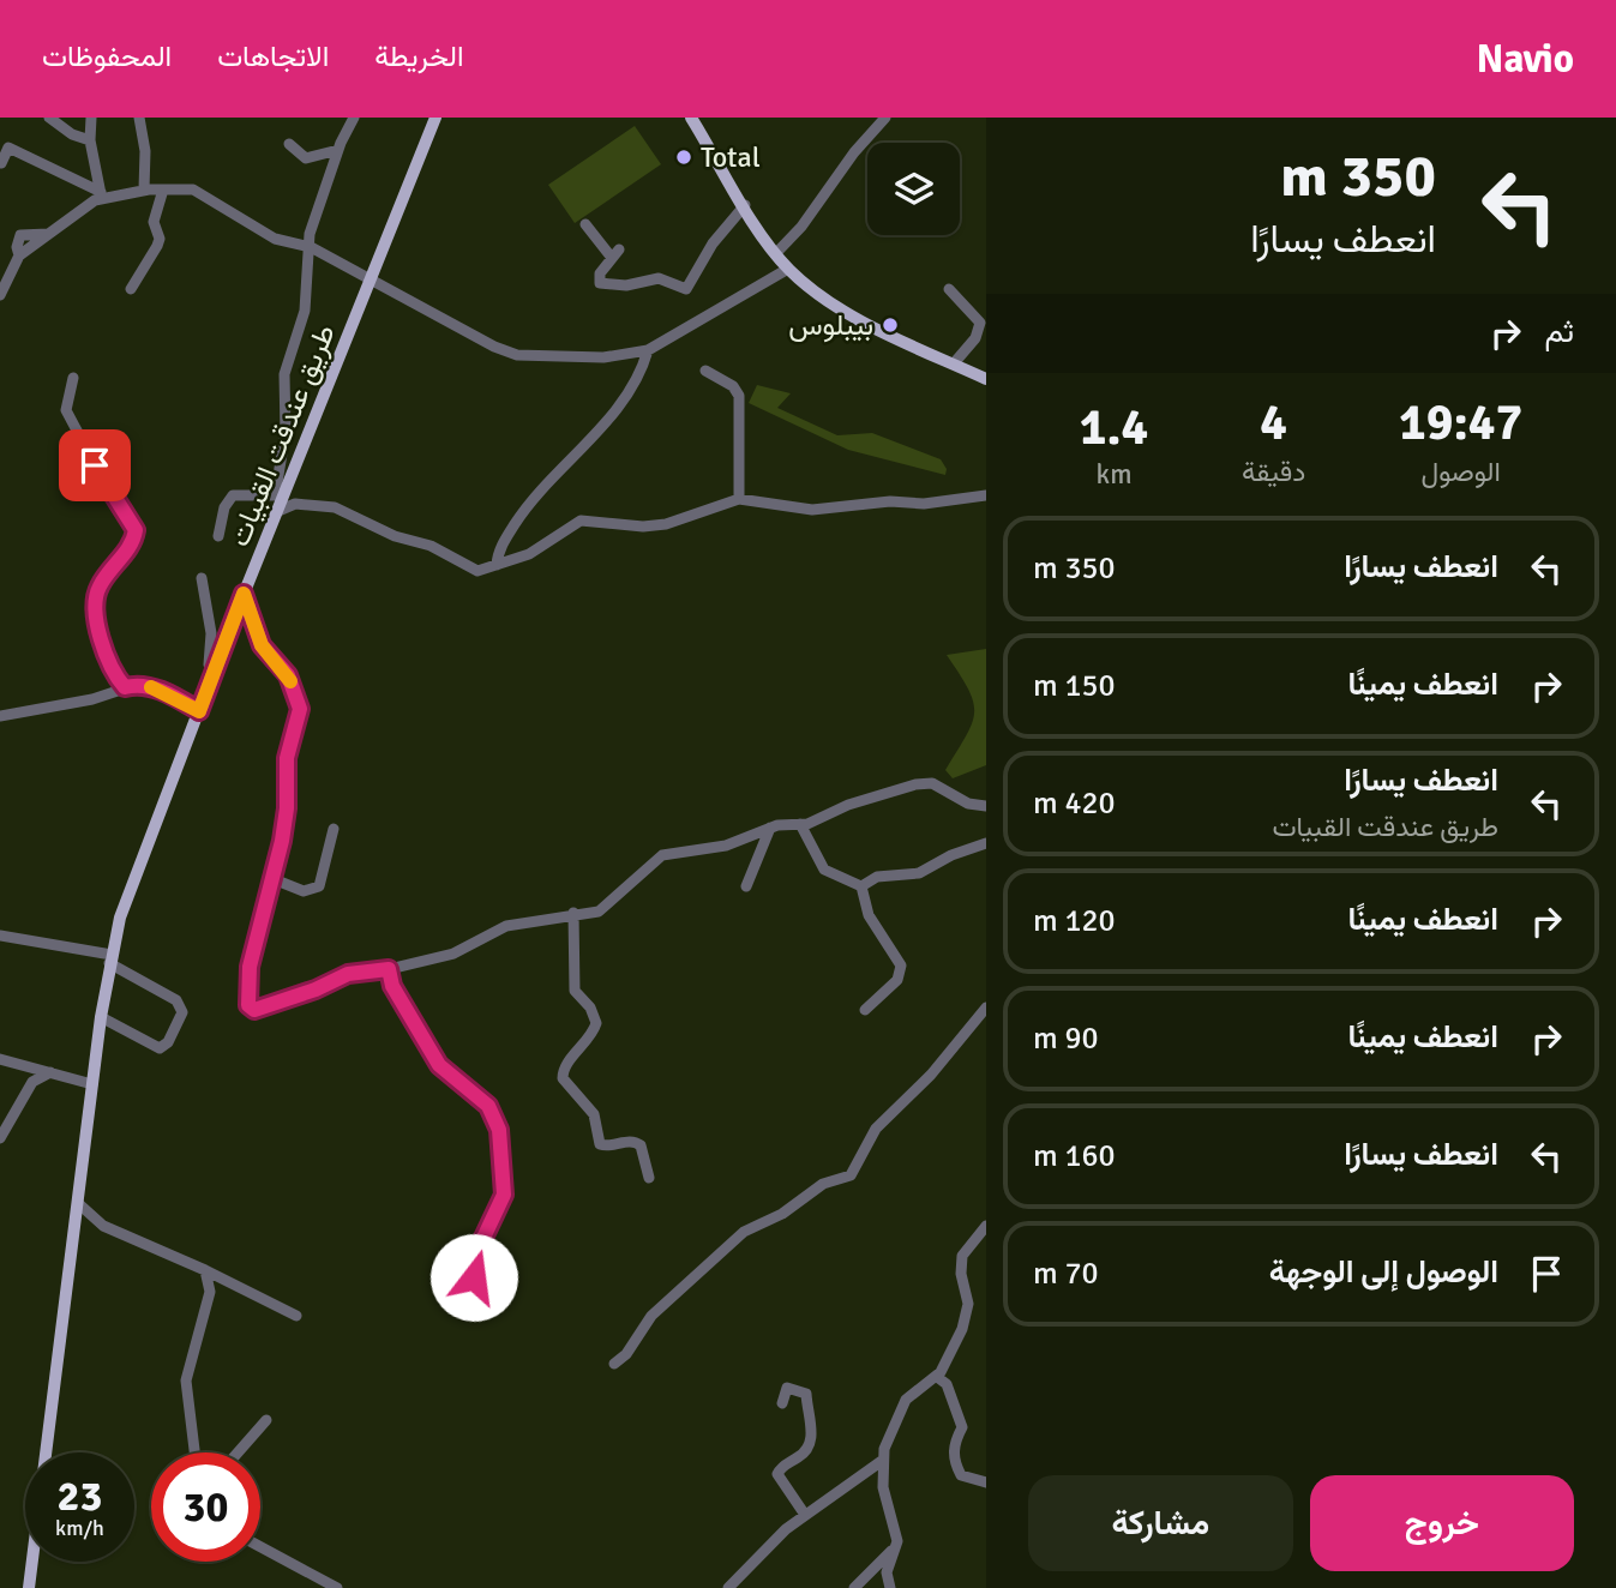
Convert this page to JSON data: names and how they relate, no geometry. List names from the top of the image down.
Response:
{
  "streets": {
    "main road": ["طريق عندقت القبيات"]
  },
  "places": ["Total", "بيبلوس"],
  "page": {
    "header": "Navio",
    "nav": ["الخريطة", "الاتجاهات", "المحفوظات"],
    "turn": ["350 m", "انعطف يسارًا"],
    "then": "ثم",
    "eta": [
      "19:47",
      "الوصول",
      "4",
      "دقيقة",
      "1.4",
      "km"
    ],
    "list": [
      {
        "name": "انعطف يسارًا",
        "value": "350 m"
      },
      {
        "name": "انعطف يمينًا",
        "value": "150 m"
      },
      {
        "name": "انعطف يسارًا",
        "note": "طريق عندقت القبيات",
        "value": "420 m"
      },
      {
        "name": "انعطف يمينًا",
        "value": "120 m"
      },
      {
        "name": "انعطف يمينًا",
        "value": "90 m"
      },
      {
        "name": "انعطف يسارًا",
        "value": "160 m"
      },
      {
        "name": "الوصول إلى الوجهة",
        "value": "70 m"
      }
    ],
    "speed": "23 km/h",
    "limit": "30",
    "buttons": ["خروج", "مشاركة"]
  }
}
